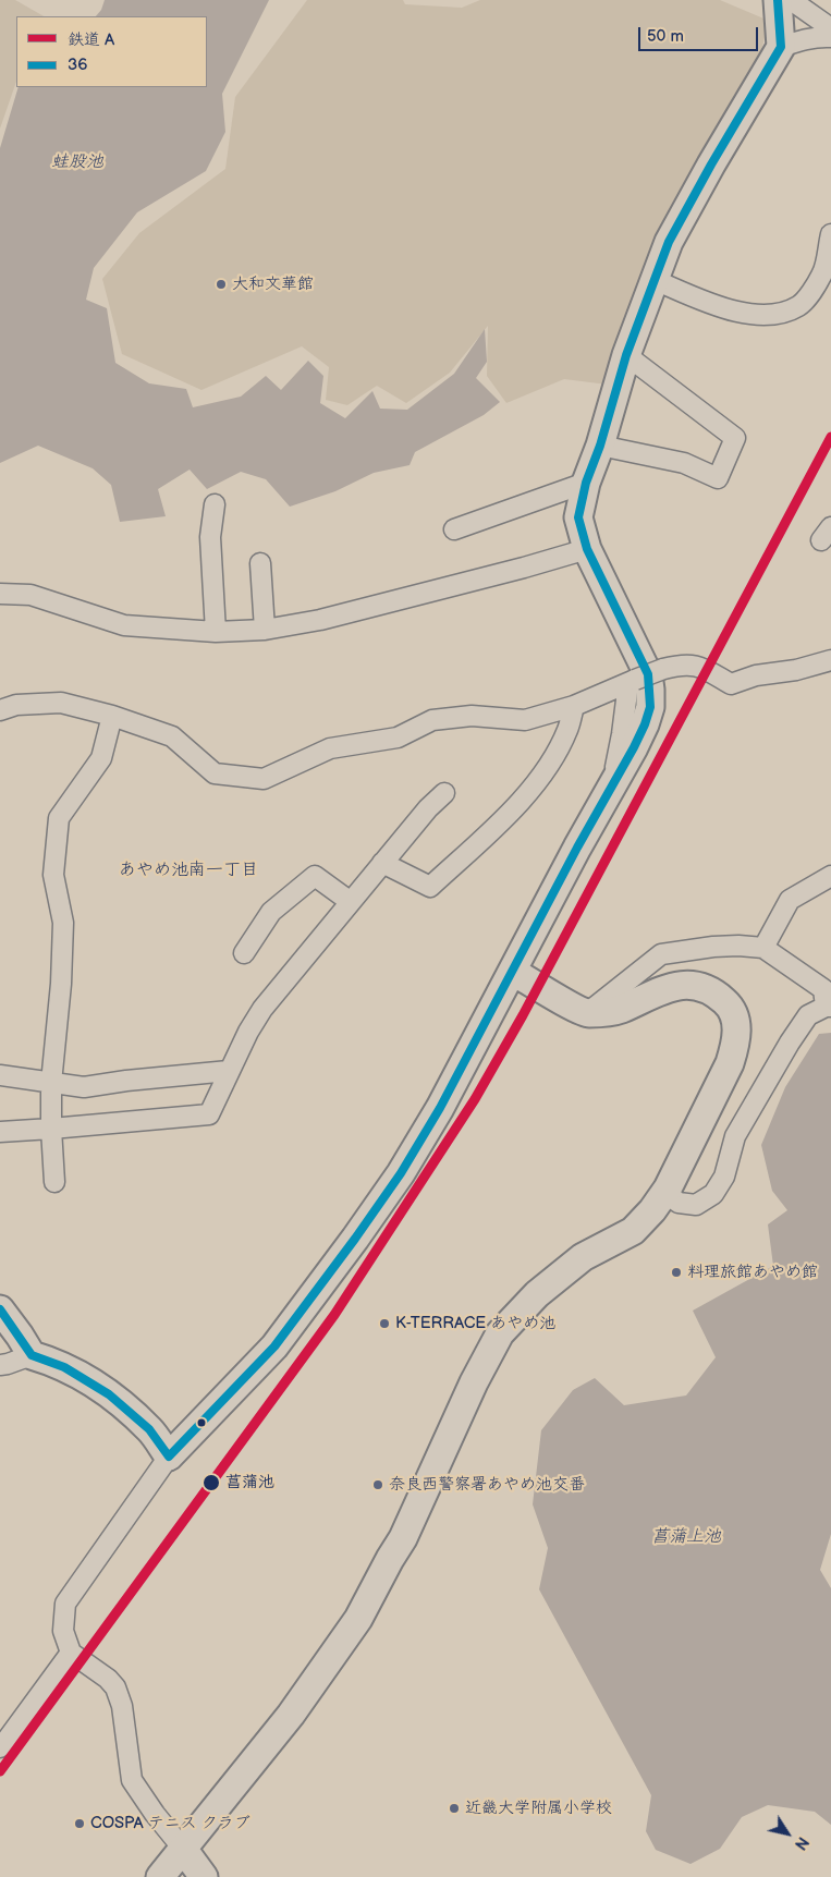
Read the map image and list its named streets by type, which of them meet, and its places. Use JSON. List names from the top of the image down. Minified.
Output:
{"districts":["あやめ池南一丁目"],"water":["蛙股池","菖蒲上池"],"places":["大和文華館","料理旅館あやめ館","K-TERRACE あやめ池","菖蒲池","奈良西警察署あやめ池交番","近畿大学附属小学校","COSPA テニス クラブ"],"lines":["transit line 36","rail line A"],"legend":["鉄道 A","36"],"scale_bar":"50 m","north":"bottom right"}
